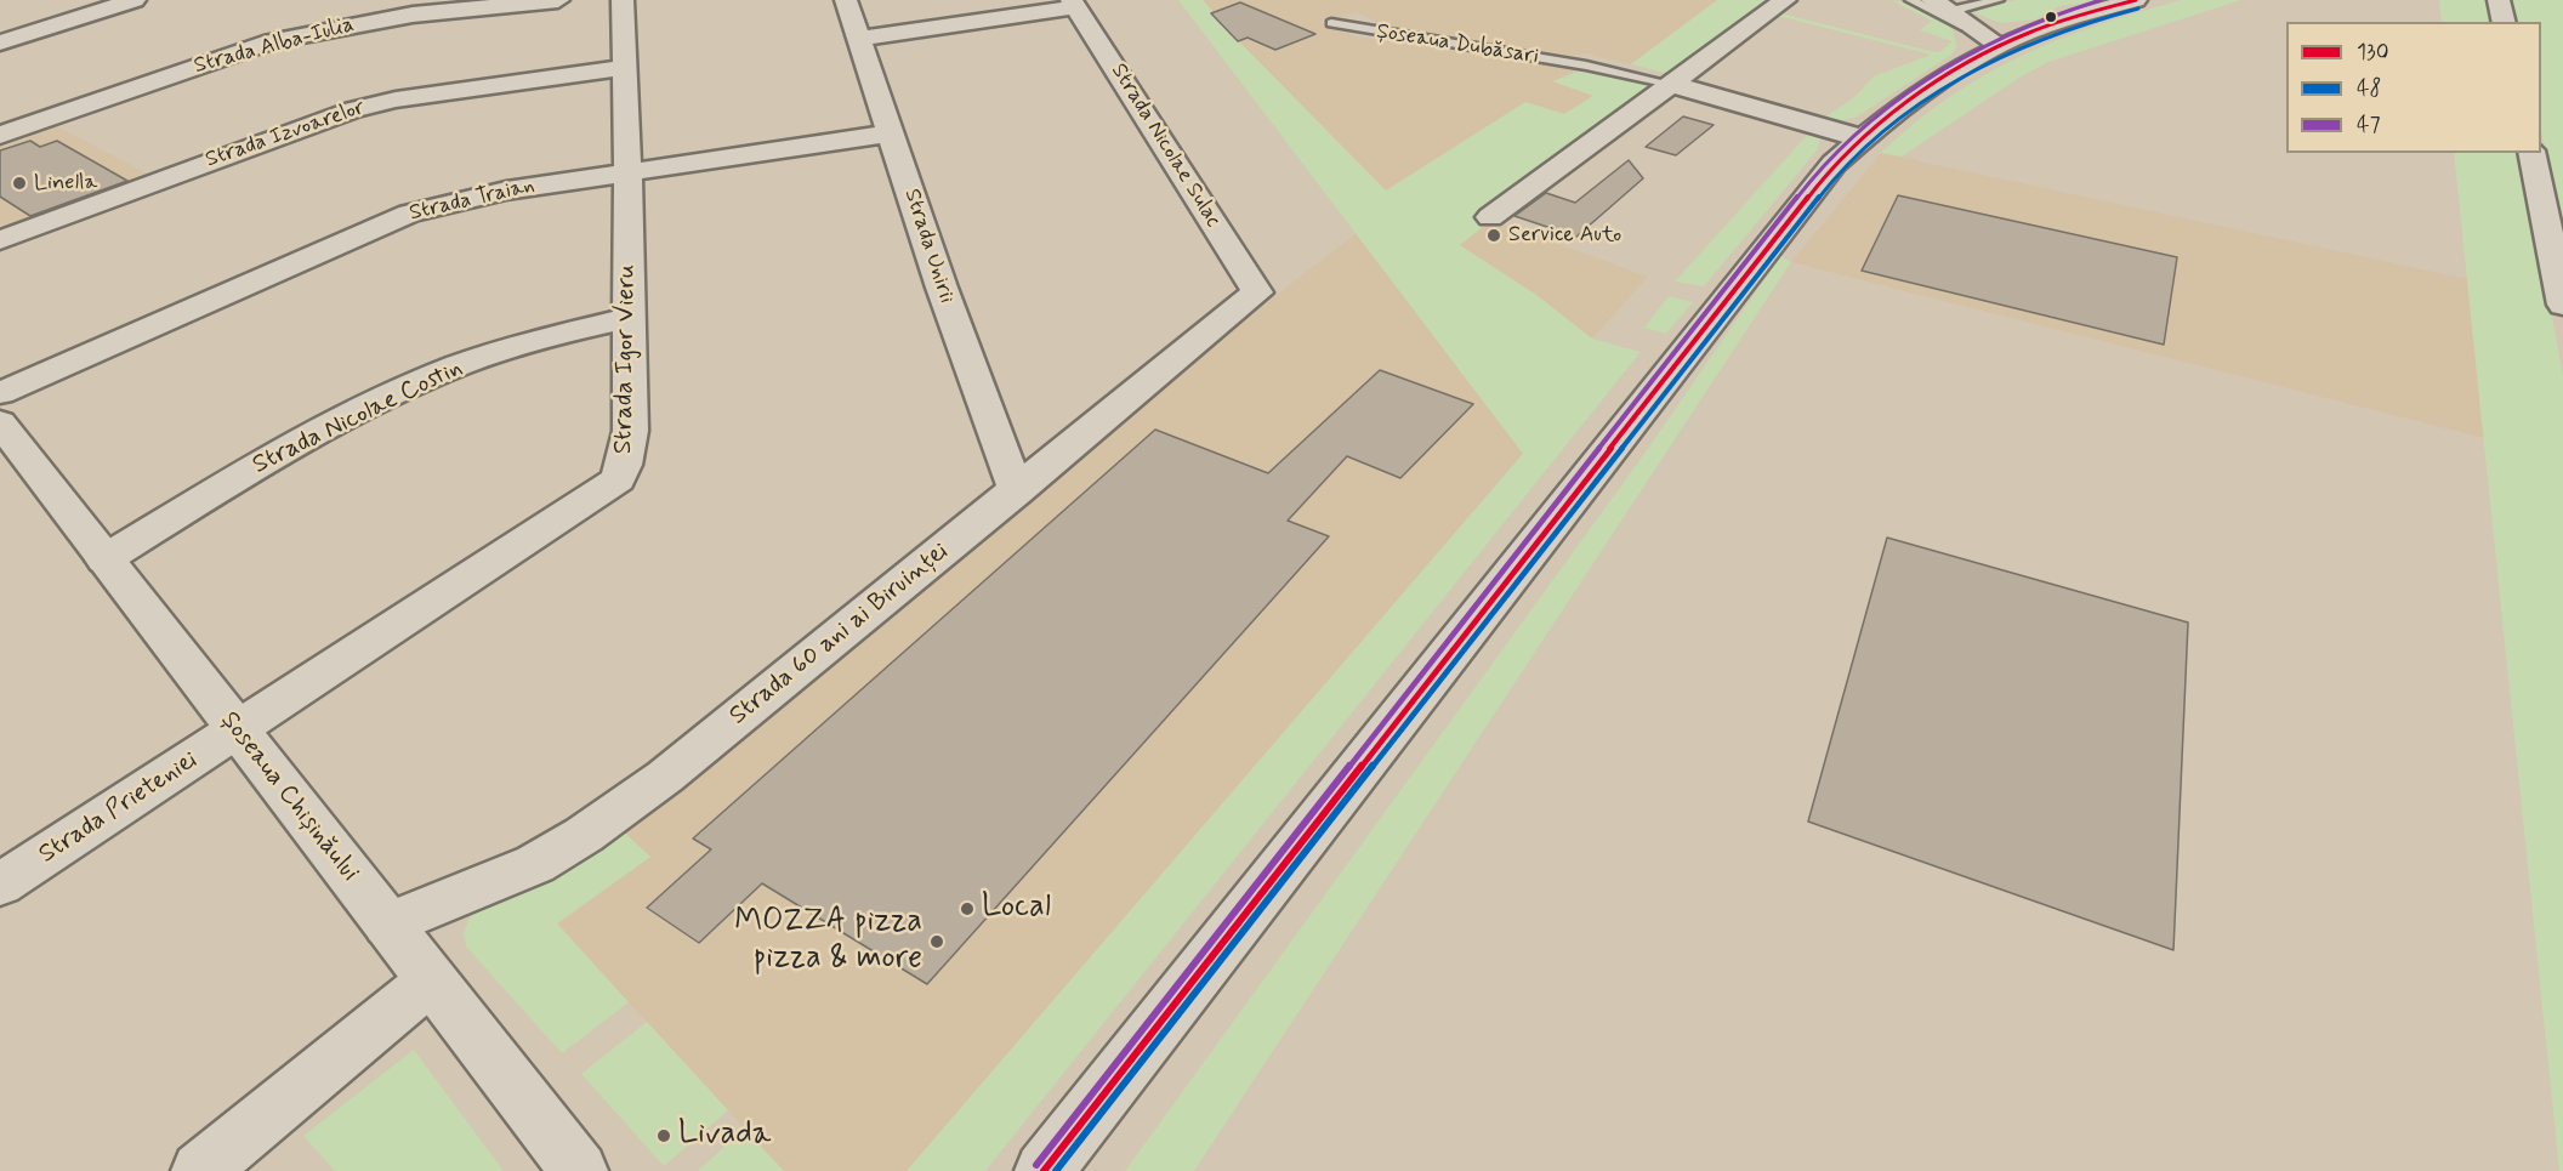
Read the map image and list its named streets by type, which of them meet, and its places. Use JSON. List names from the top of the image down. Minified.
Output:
{"streets":{"main road":["Șoseaua Dubăsari","Strada Alba-Iulia","Strada Izvoarelor","Strada Nicolae Sulac","Strada Traian","Strada Unirii","Strada Igor Vieru","Strada Nicolae Costin","Strada 60 ani ai Biruinței","Șoseaua Chișinăului","Strada Prieteniei"]},"crossings":[["Strada Izvoarelor","Strada Igor Vieru"],["Strada Nicolae Sulac","Strada 60 ani ai Biruinței"],["Strada Traian","Strada Unirii"],["Strada Traian","Strada Igor Vieru"],["Strada Unirii","Strada 60 ani ai Biruinței"],["Strada Igor Vieru","Strada Nicolae Costin"],["Strada Igor Vieru","Șoseaua Chișinăului"],["Strada Igor Vieru","Strada Prieteniei"],["Strada Nicolae Costin","Șoseaua Chișinăului"],["Strada 60 ani ai Biruinței","Șoseaua Chișinăului"],["Șoseaua Chișinăului","Strada Prieteniei"]],"places":["Linella","Service Auto","Local","MOZZA pizza pizza & more","Livada"],"lines":["transit line 130","transit line 47","transit line 48"],"legend":["130","48","47"]}
